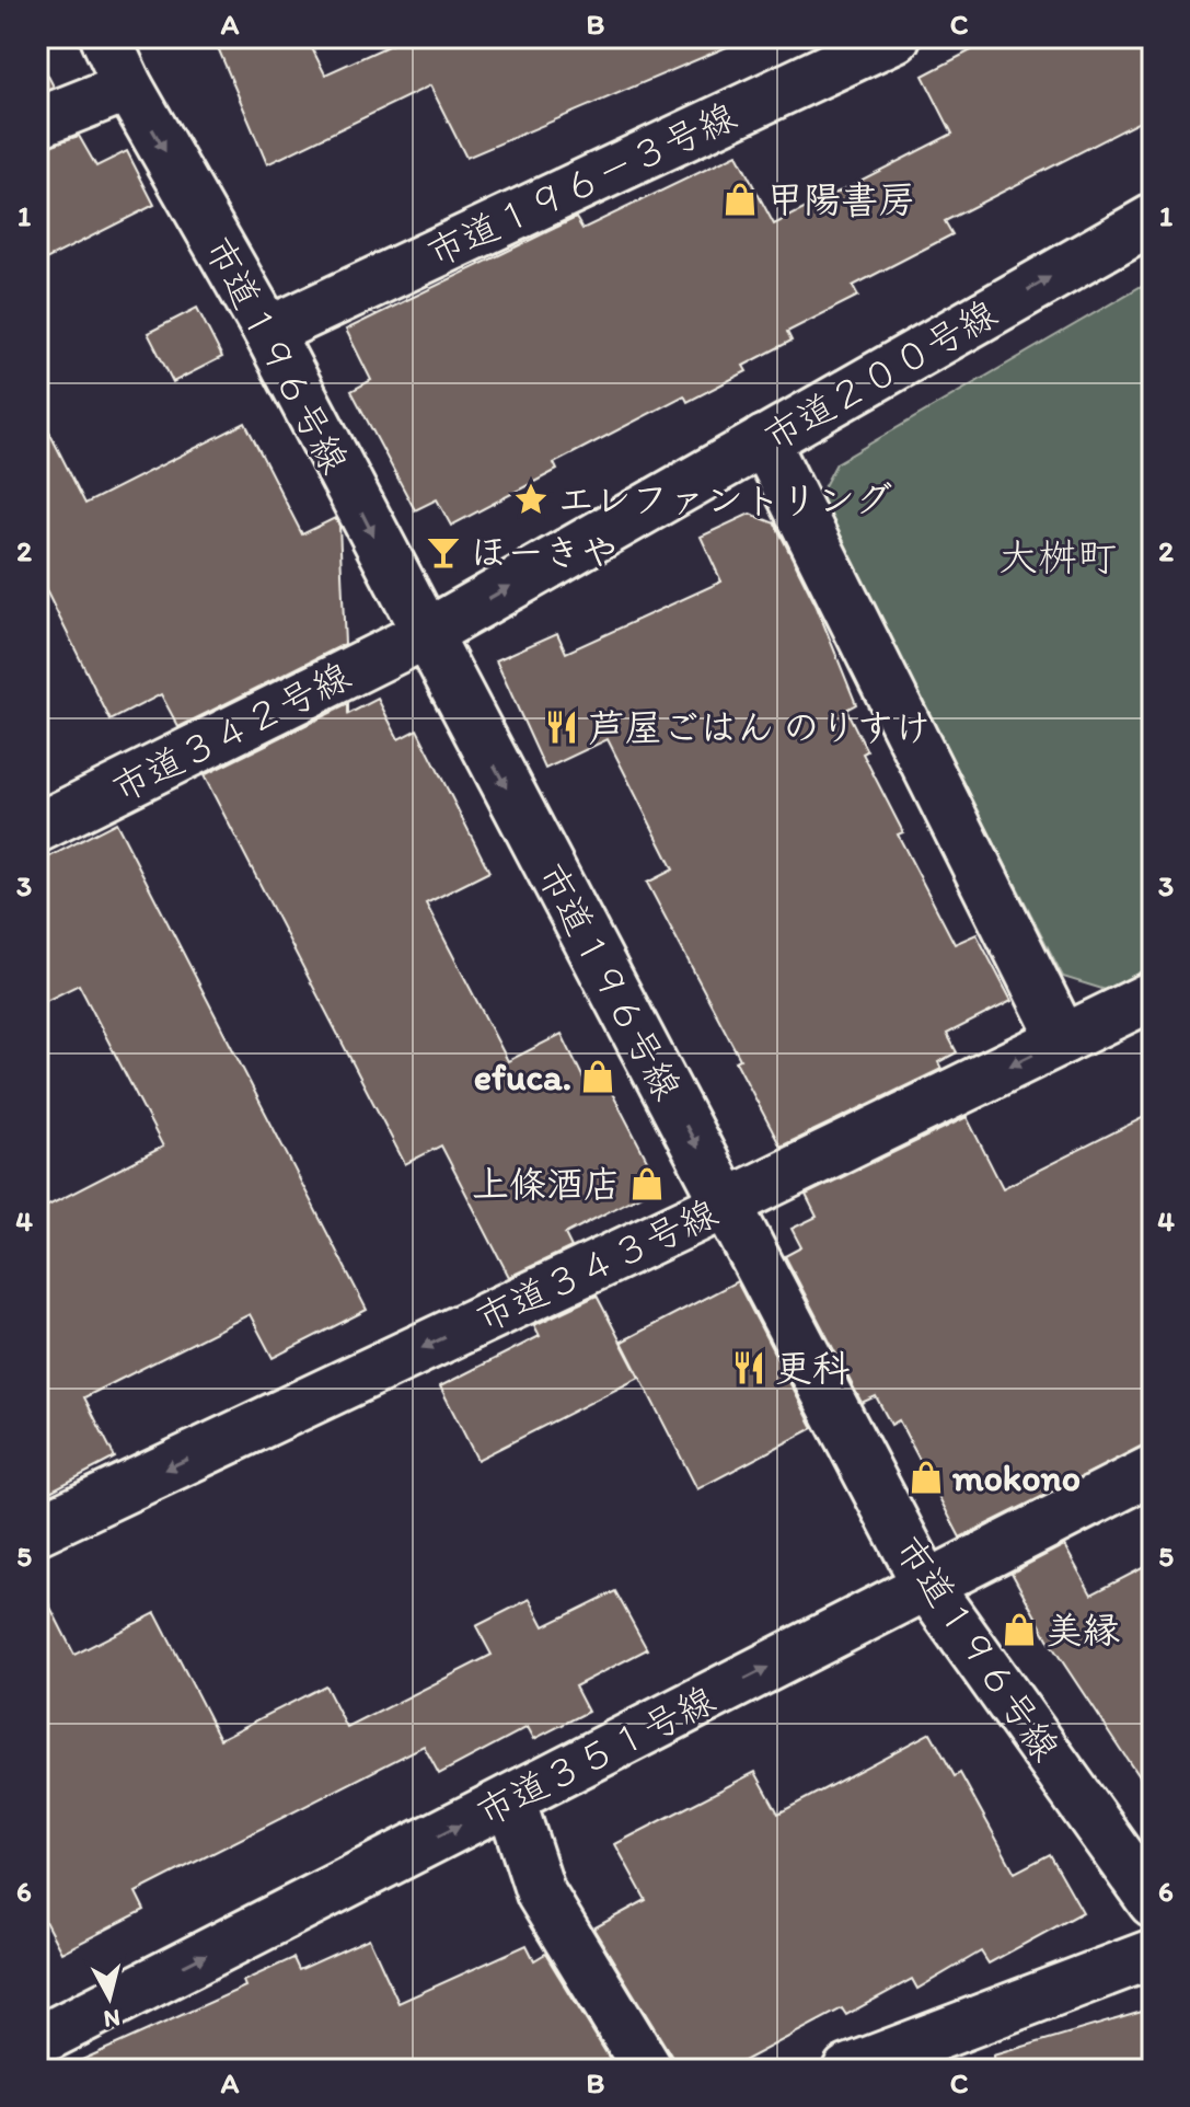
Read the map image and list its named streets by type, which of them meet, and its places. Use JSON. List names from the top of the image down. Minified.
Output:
{"streets":{"street":["市道１９６－３号線","市道１９６号線","市道２００号線","市道３４２号線","市道３４３号線","市道３５１号線"]},"crossings":[["市道１９６－３号線","市道１９６号線"],["市道１９６号線","市道２００号線"],["市道１９６号線","市道３４２号線"],["市道１９６号線","市道３４３号線"],["市道１９６号線","市道３５１号線"],["市道２００号線","市道３４２号線"]],"one_way":["市道２００号線","市道３４３号線","市道３５１号線"],"districts":["大桝町"],"places":{"shop":["甲陽書房","efuca.","上條酒店","mokono","美縁"],"place":["エレファントリング"],"bar":["ほーきや"],"restaurant":["芦屋ごはん のりすけ","更科"]},"north":"bottom","grid":{"columns":["A","B","C"],"rows":["1","2","3","4","5","6"]}}
